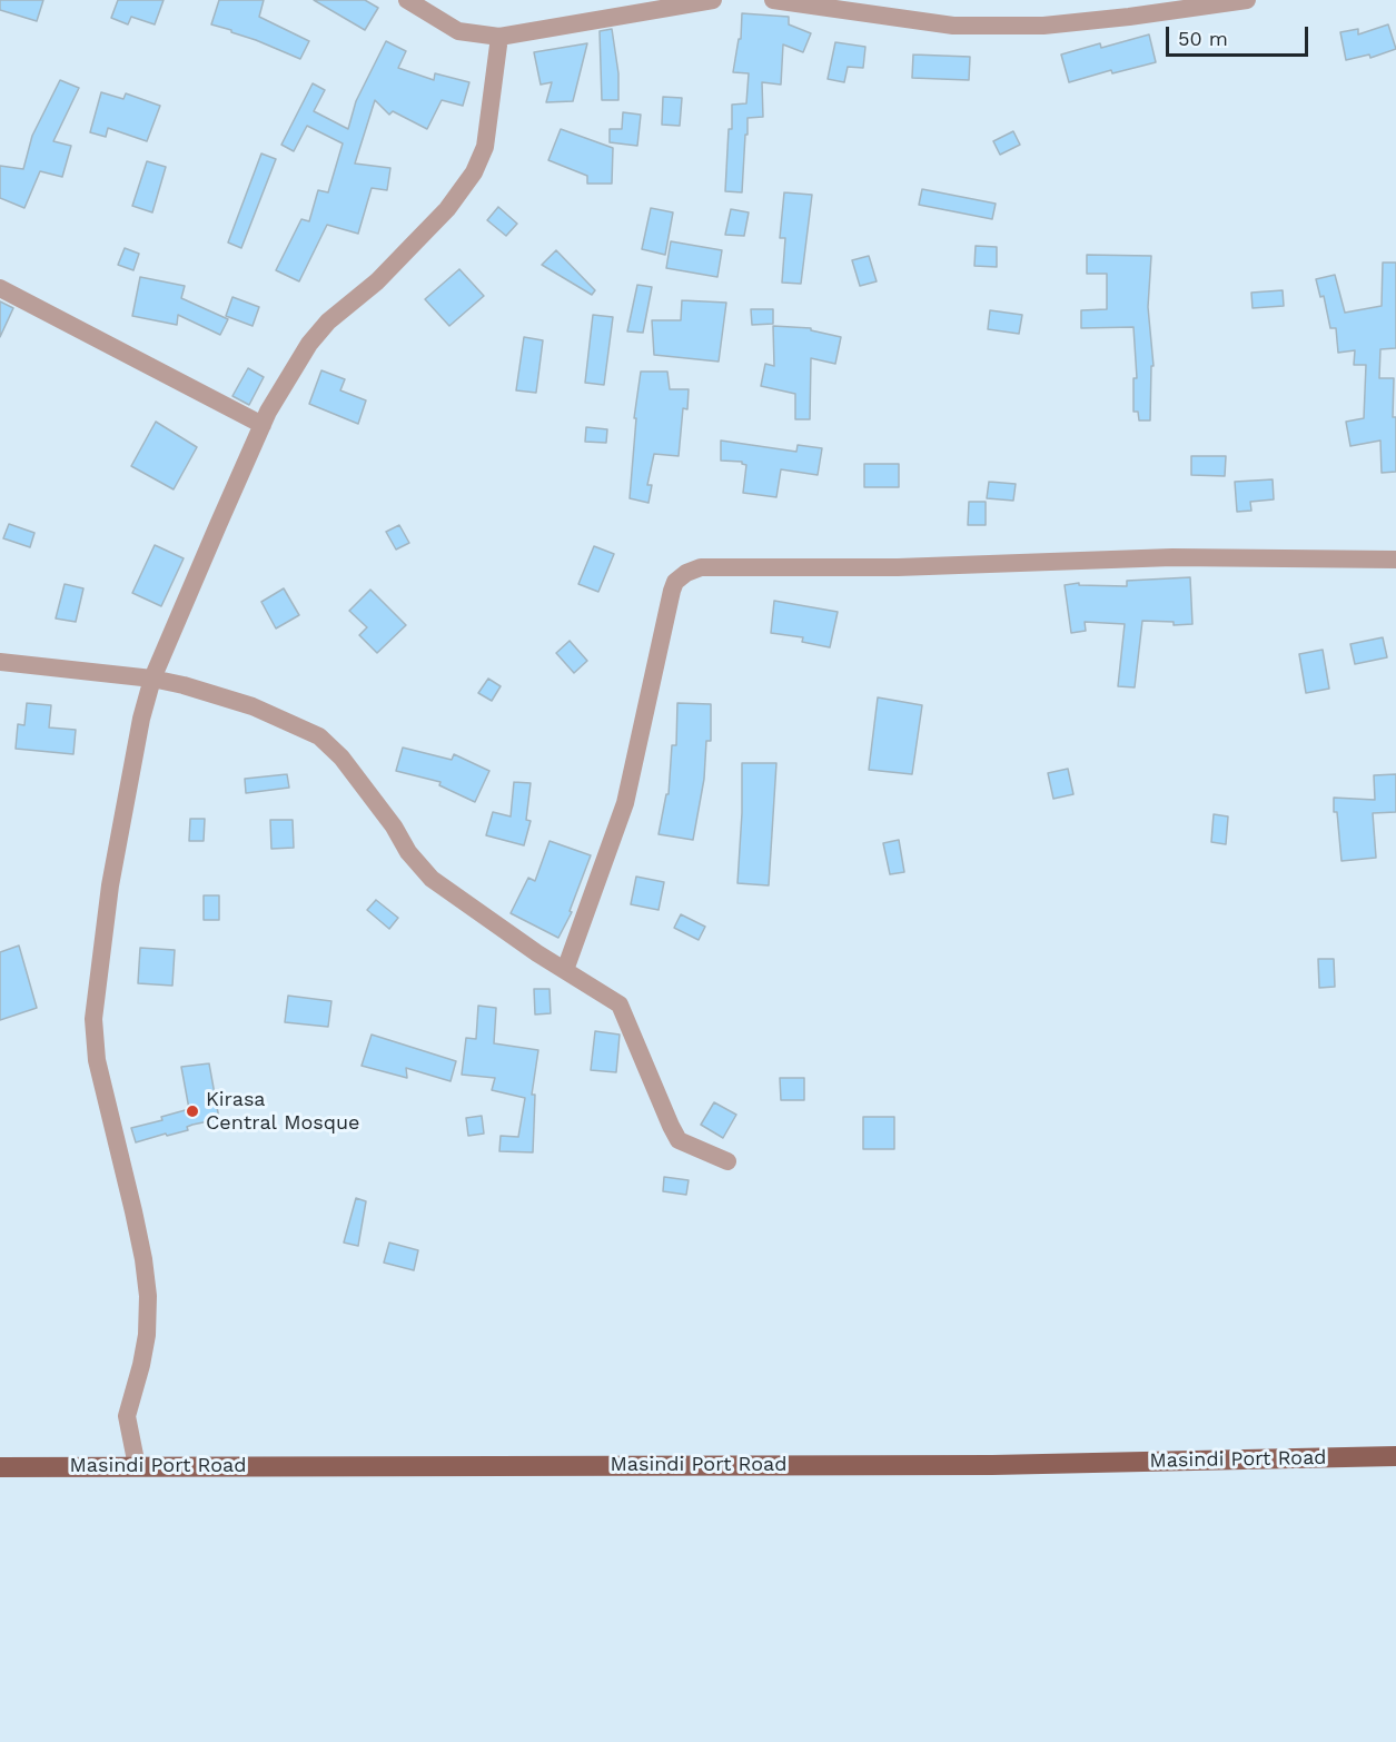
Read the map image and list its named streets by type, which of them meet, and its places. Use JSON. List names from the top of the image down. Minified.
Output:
{"streets":{"main road":["Masindi Port Road"]},"places":["Kirasa Central Mosque"],"scale_bar":"50 m"}
